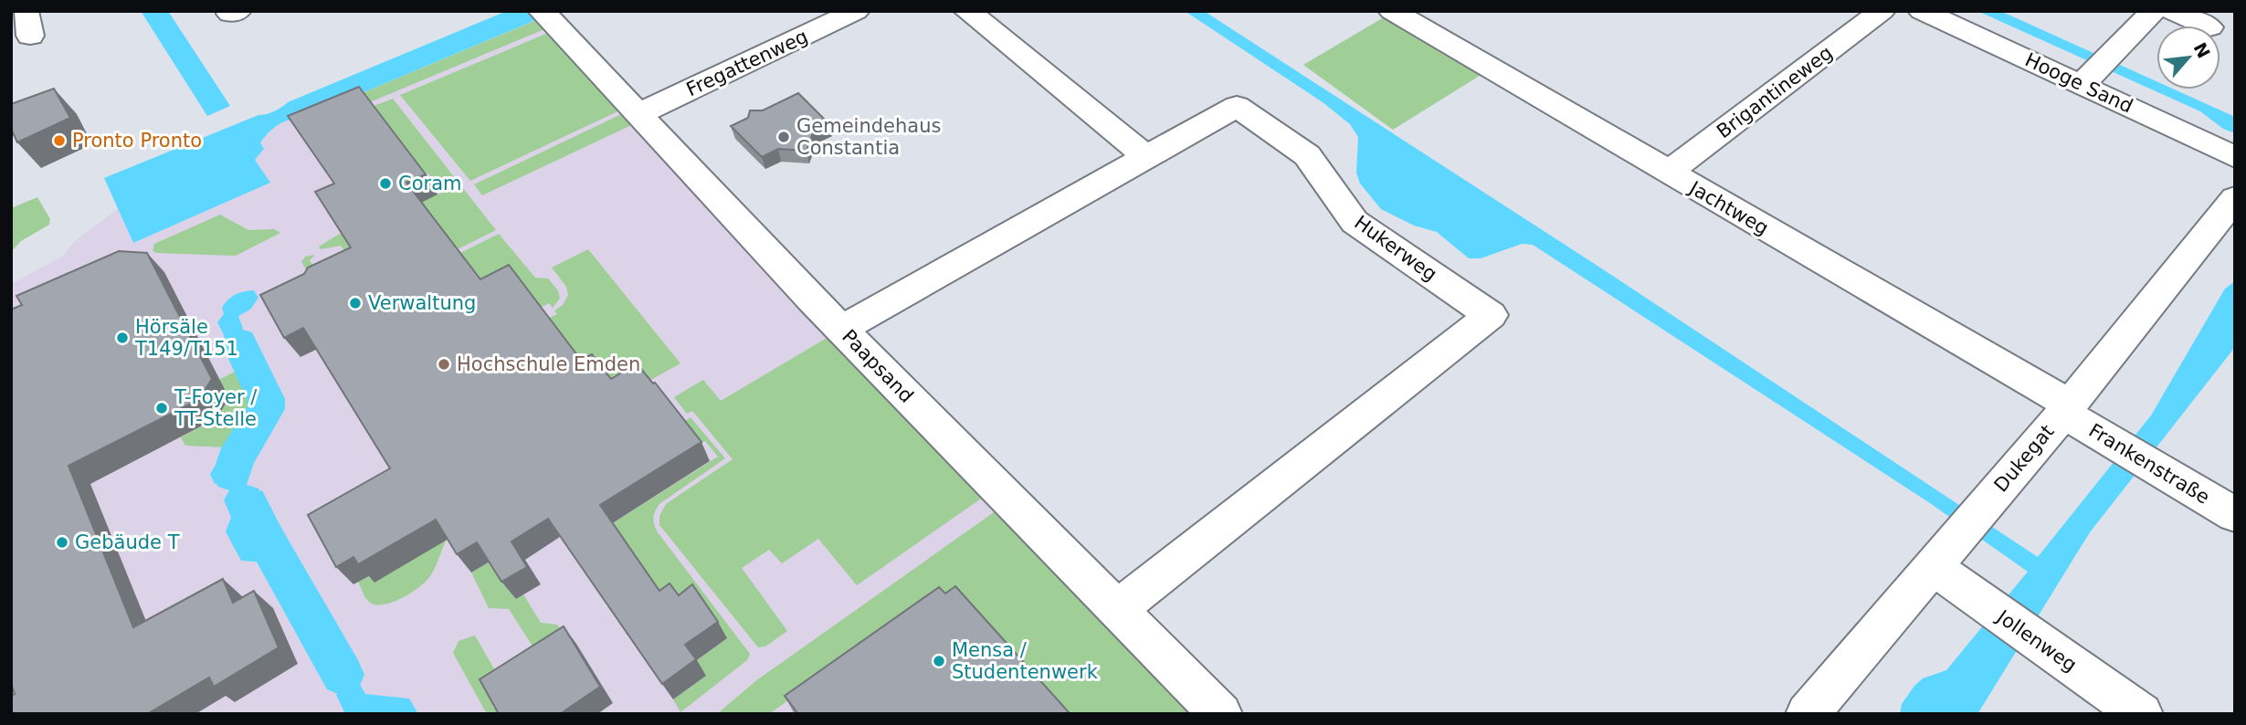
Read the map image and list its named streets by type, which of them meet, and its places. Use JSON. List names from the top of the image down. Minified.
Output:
{"streets":{"street":["Fregattenweg","Hooge Sand","Brigantineweg","Jachtweg","Hukerweg","Paapsand","Dukegat","Frankenstraße","Jollenweg"]},"crossings":[["Fregattenweg","Paapsand"],["Brigantineweg","Jachtweg"],["Jachtweg","Dukegat"],["Jachtweg","Frankenstraße"],["Hukerweg","Paapsand"],["Dukegat","Frankenstraße"],["Dukegat","Jollenweg"]],"places":["Gemeindehaus Constantia","Pronto Pronto","Coram","Verwaltung","Hörsäle T149/T151","Hochschule Emden","T-Foyer / TT-Stelle","Gebäude T","Mensa / Studentenwerk"],"north":"top right"}
